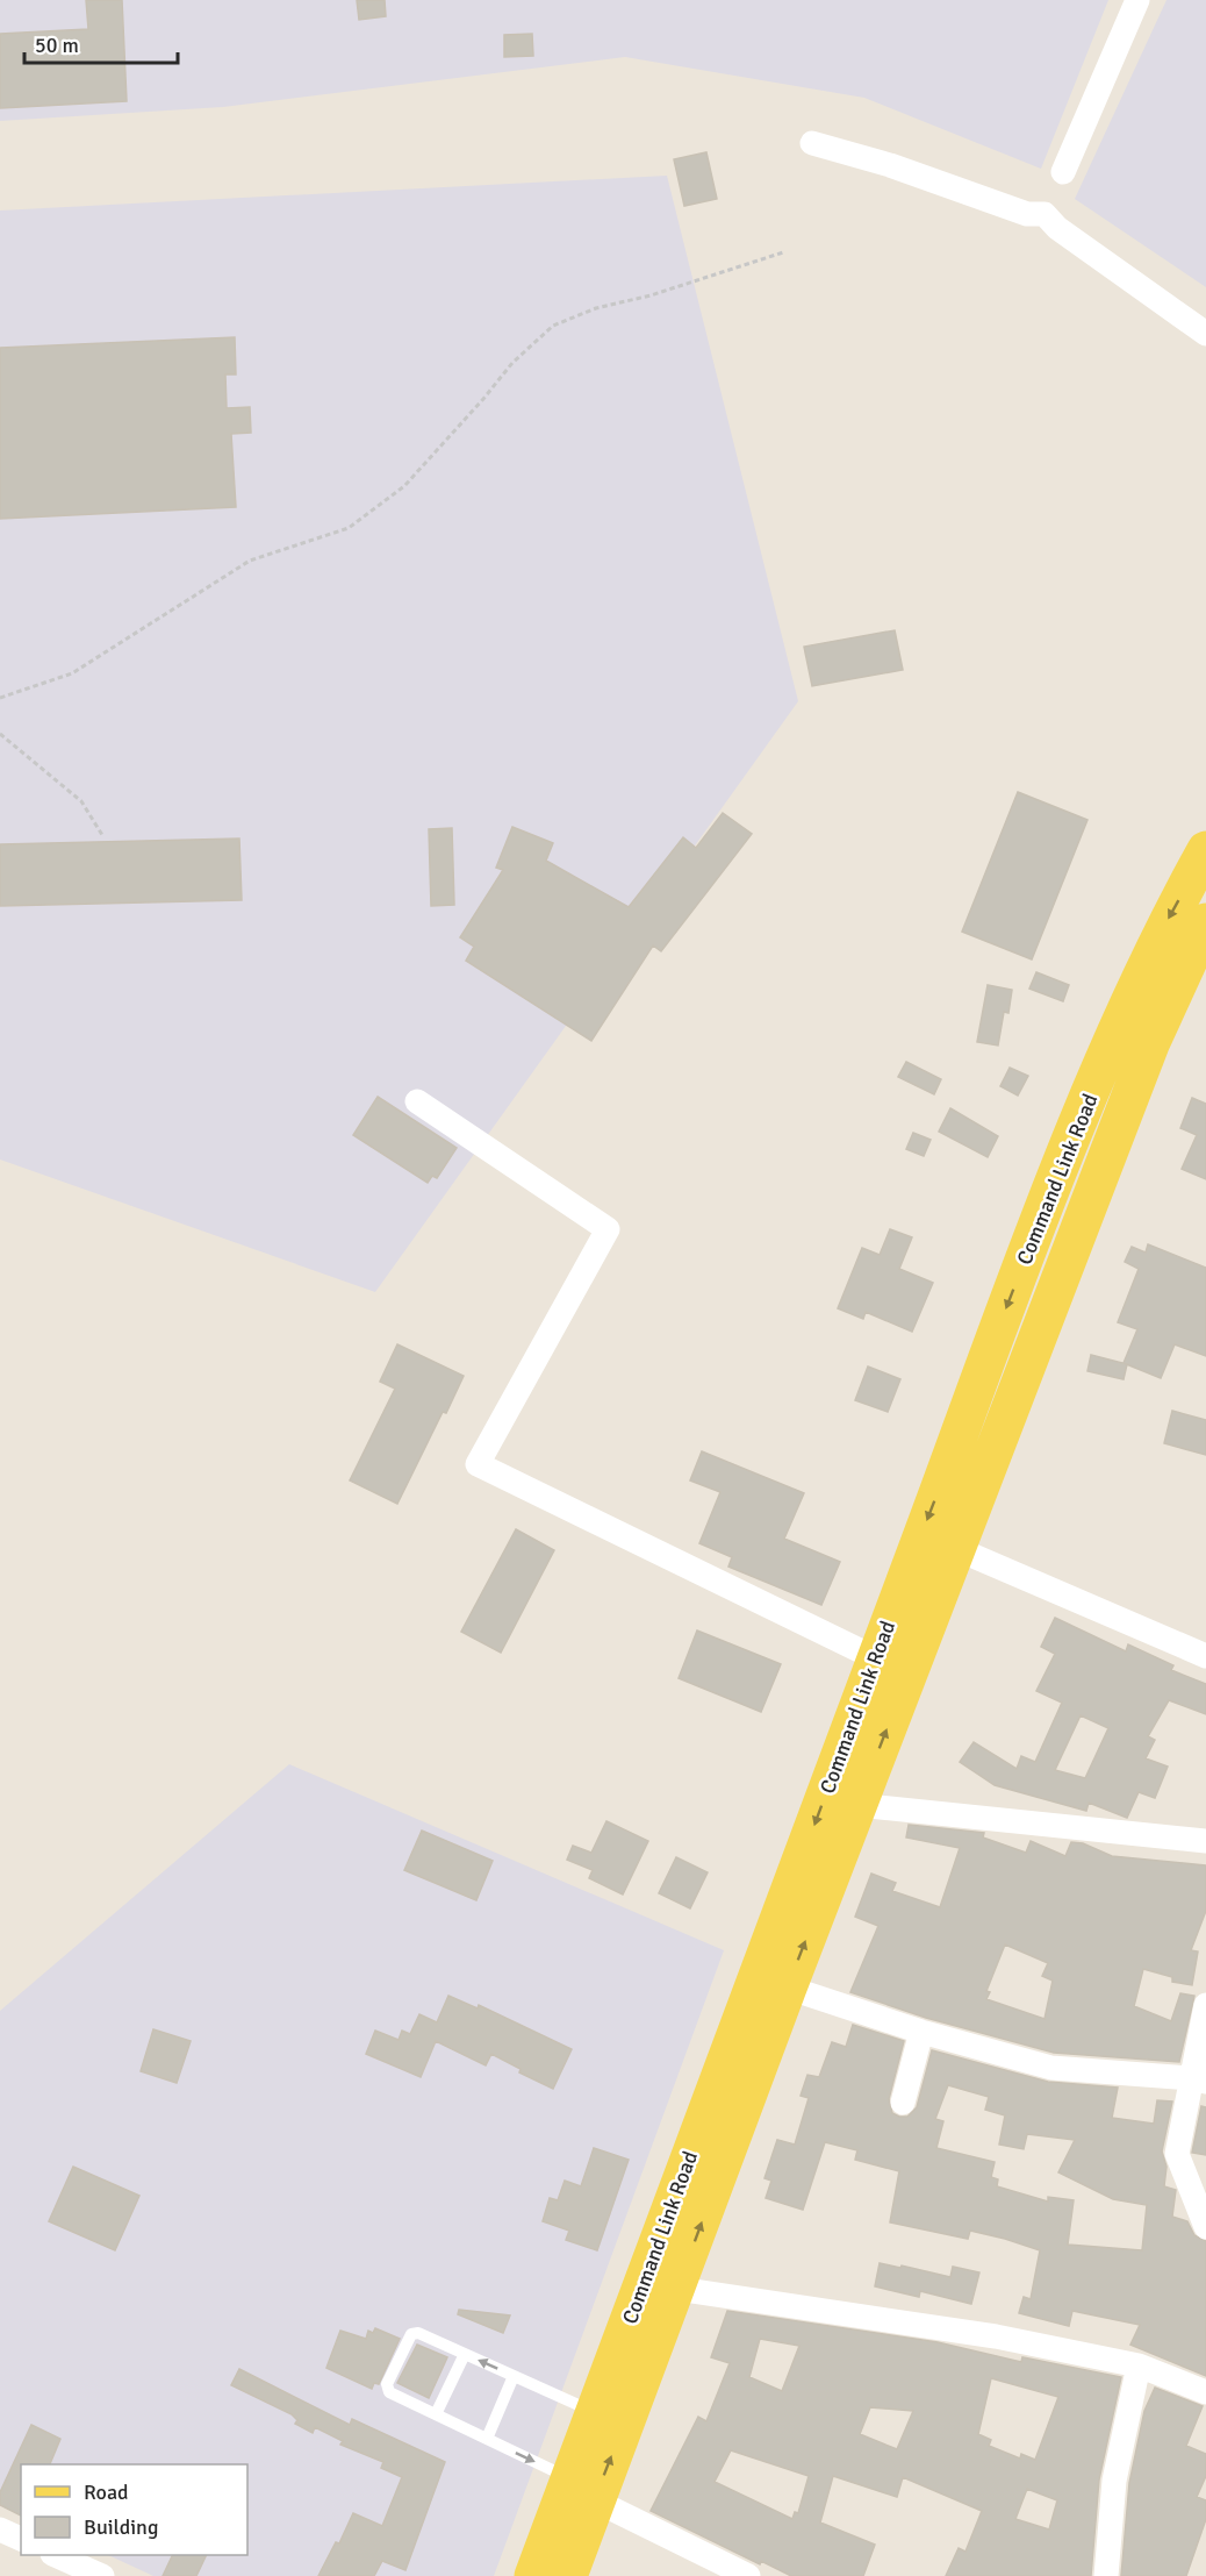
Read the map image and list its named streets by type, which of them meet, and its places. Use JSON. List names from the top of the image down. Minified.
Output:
{"streets":{"main road":["Command Link Road"]},"legend":["Road","Building"],"scale_bar":"50 m"}
